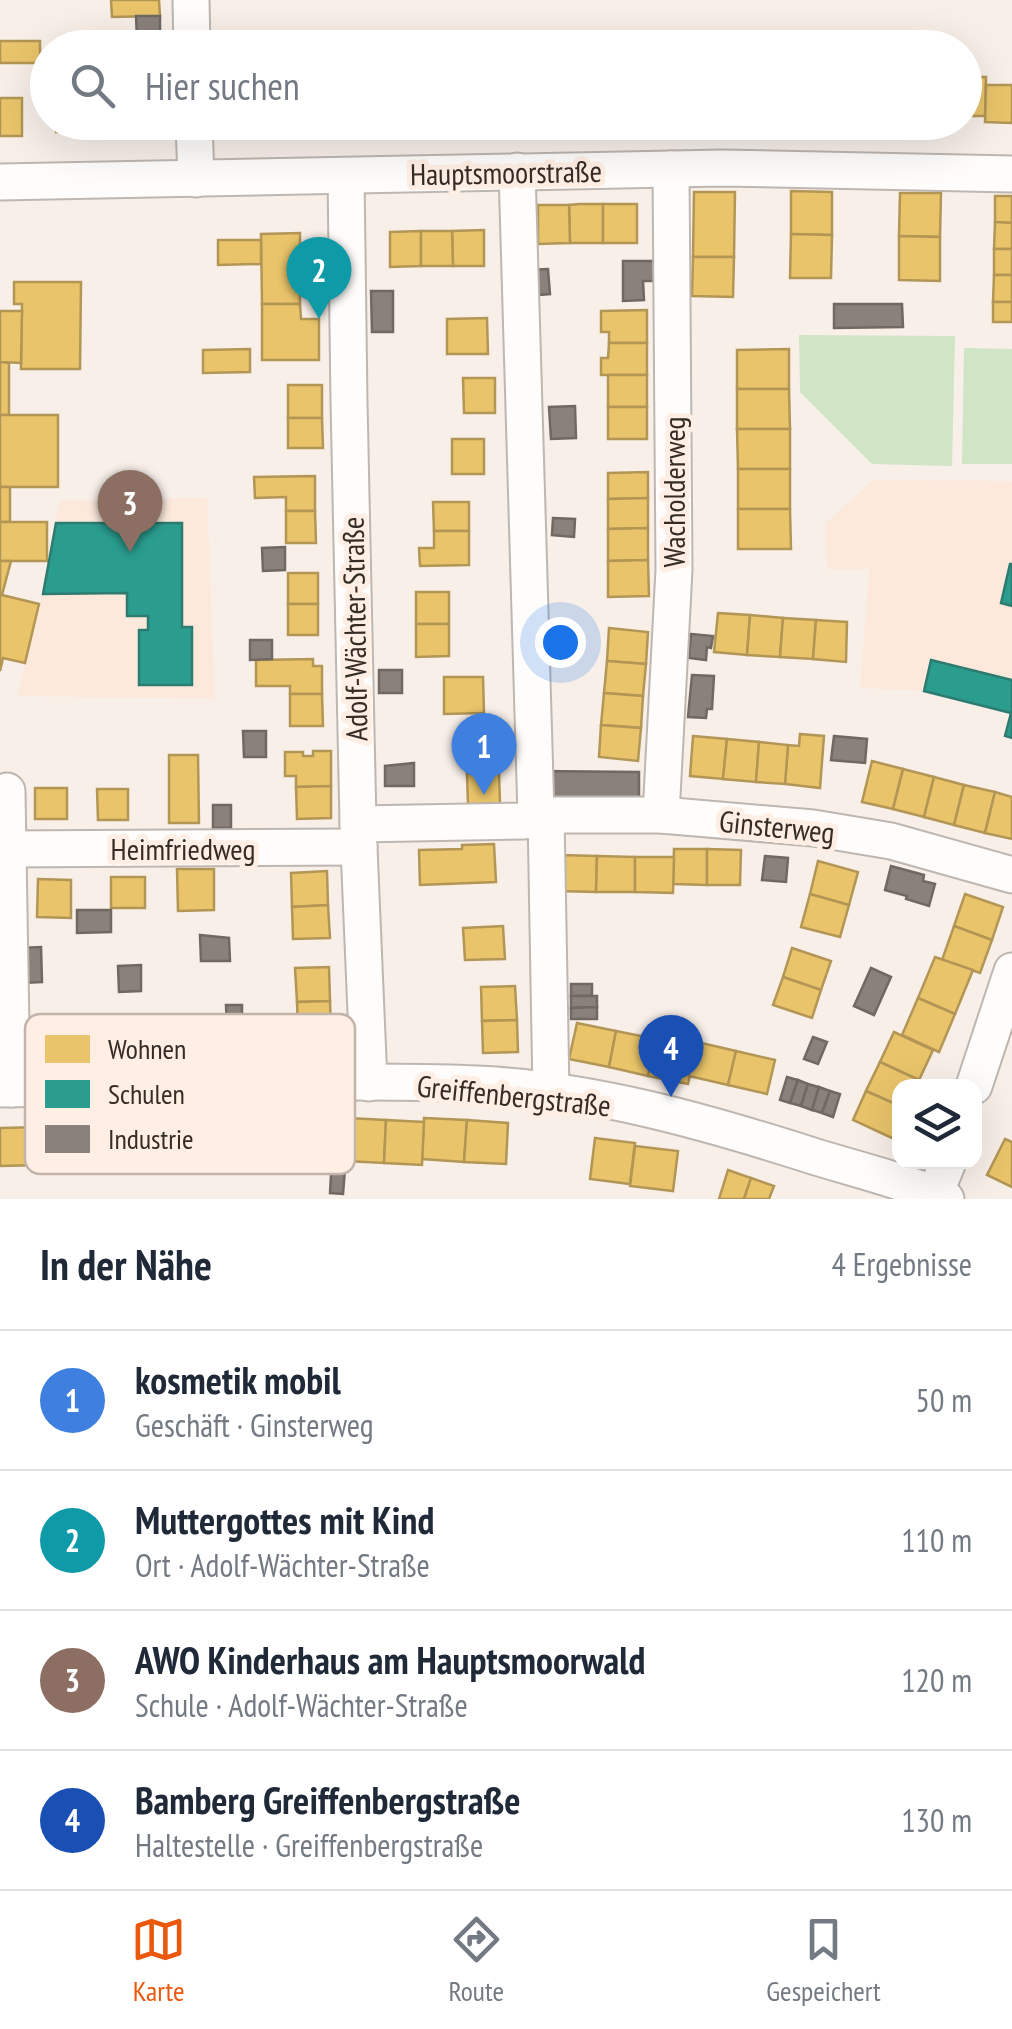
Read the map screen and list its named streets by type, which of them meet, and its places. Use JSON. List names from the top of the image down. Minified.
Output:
{"streets":{"street":["Hauptsmoorstraße","Wacholderweg","Adolf-Wächter-Straße","Ginsterweg","Heimfriedweg","Greiffenbergstraße"]},"crossings":[["Hauptsmoorstraße","Wacholderweg"],["Hauptsmoorstraße","Adolf-Wächter-Straße"],["Wacholderweg","Ginsterweg"],["Adolf-Wächter-Straße","Heimfriedweg"],["Adolf-Wächter-Straße","Greiffenbergstraße"],["Ginsterweg","Heimfriedweg"]],"legend":["Wohnen","Schulen","Industrie"],"page":{"search":"Hier suchen","pins":["2","3","1","4"],"heading":["In der Nähe","4 Ergebnisse"],"list":[{"mark":"1","name":"kosmetik mobil","note":"Geschäft · Ginsterweg","value":"50 m"},{"mark":"2","name":"Muttergottes mit Kind","note":"Ort · Adolf-Wächter-Straße","value":"110 m"},{"mark":"3","name":"AWO Kinderhaus am Hauptsmoorwald","note":"Schule · Adolf-Wächter-Straße","value":"120 m"},{"mark":"4","name":"Bamberg Greiffenbergstraße","note":"Haltestelle · Greiffenbergstraße","value":"130 m"}],"nav":["Karte","Route","Gespeichert"]}}
